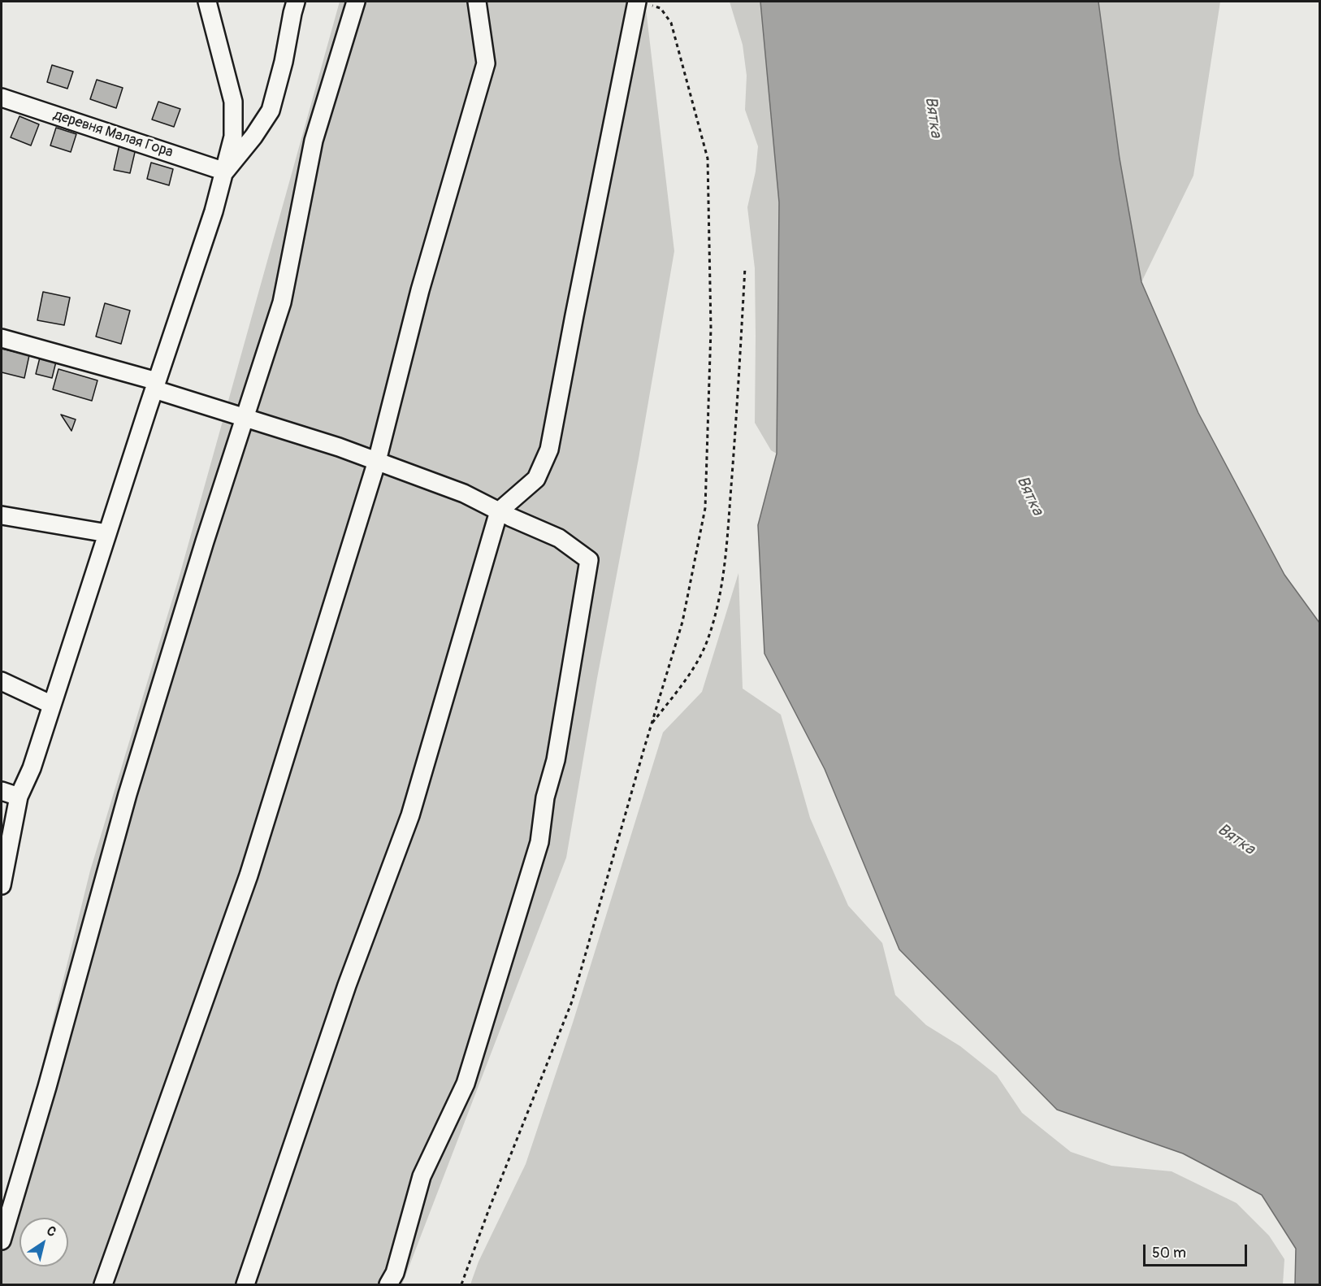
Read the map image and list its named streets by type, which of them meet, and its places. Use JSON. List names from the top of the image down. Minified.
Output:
{"streets":{"street":["деревня Малая Гора"]},"water":["Вятка"],"scale_bar":"50 m","north":"top right"}
